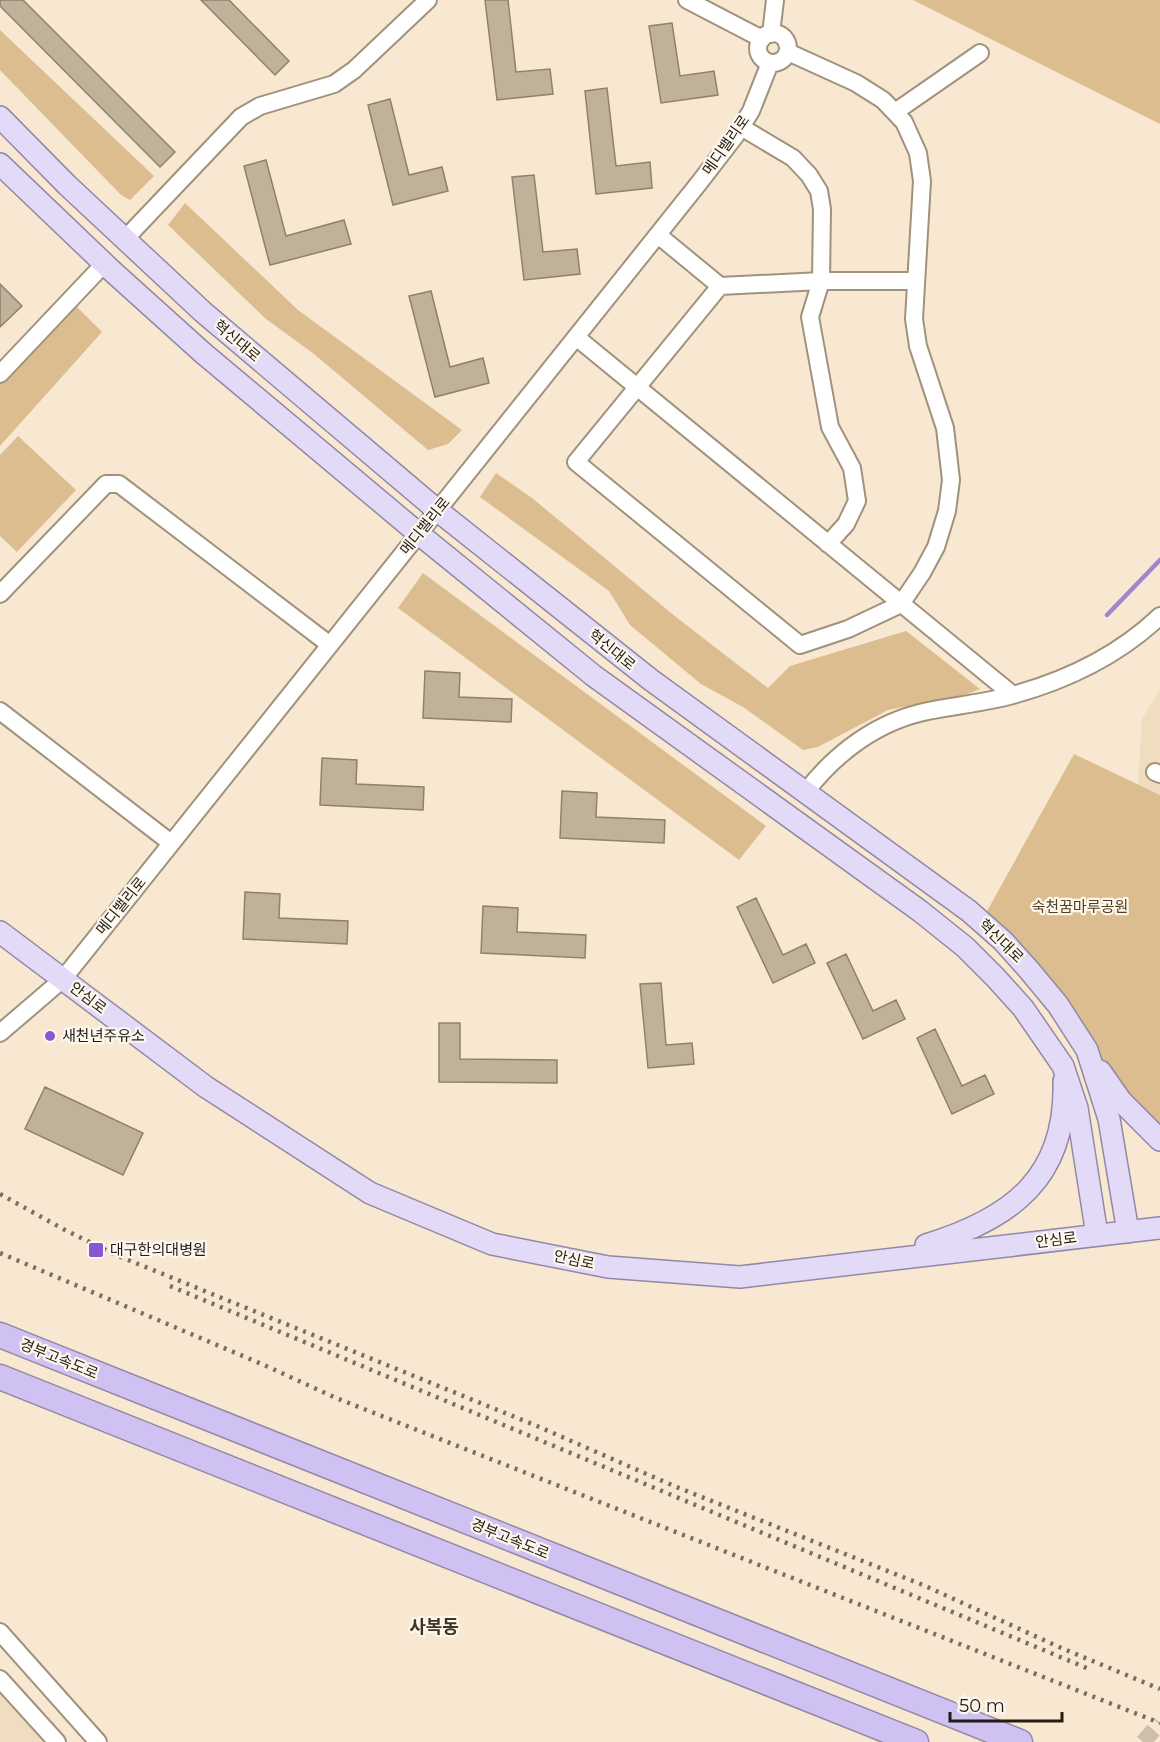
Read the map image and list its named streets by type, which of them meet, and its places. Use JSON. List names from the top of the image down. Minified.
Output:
{"streets":{"highway":["경부고속도로"],"main road":["혁신대로","안심로"],"street":["메디밸리로"]},"crossings":[["메디밸리로","혁신대로"],["메디밸리로","안심로"],["혁신대로","안심로"]],"districts":["사복동"],"parks":["숙천꿈마루공원"],"places":{"other":["새천년주유소"],"transit":["대구한의대병원"]},"scale_bar":"50 m"}
